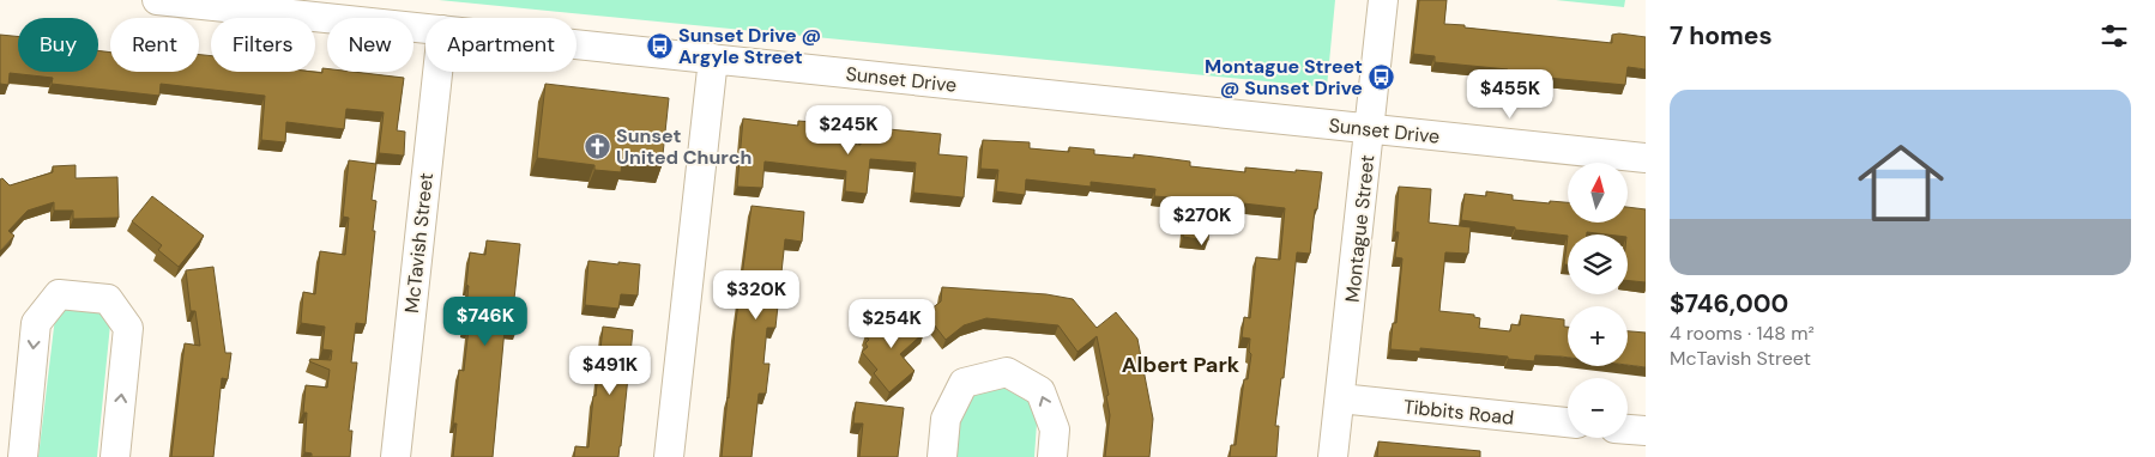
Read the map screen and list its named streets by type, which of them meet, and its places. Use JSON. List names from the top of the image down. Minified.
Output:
{"streets":{"street":["Sunset Drive","Montague Street","McTavish Street","Tibbits Road"]},"crossings":[["Sunset Drive","Montague Street"],["Montague Street","Tibbits Road"]],"districts":["Albert Park"],"places":{"bus stop":["Sunset Drive @ Argyle Street","Montague Street @ Sunset Drive"],"church":["Sunset United Church"]},"north":"top","page":{"heading":"7 homes","chip":["Buy","Rent","Filters","New","Apartment"],"price":["$455K","$245K","$270K","$320K","$746K","$254K","$491K"],"list":[{"name":"$746,000","note":"4 rooms · 148 m² · McTavish Street"}],"map_buttons":["+","−"]}}
